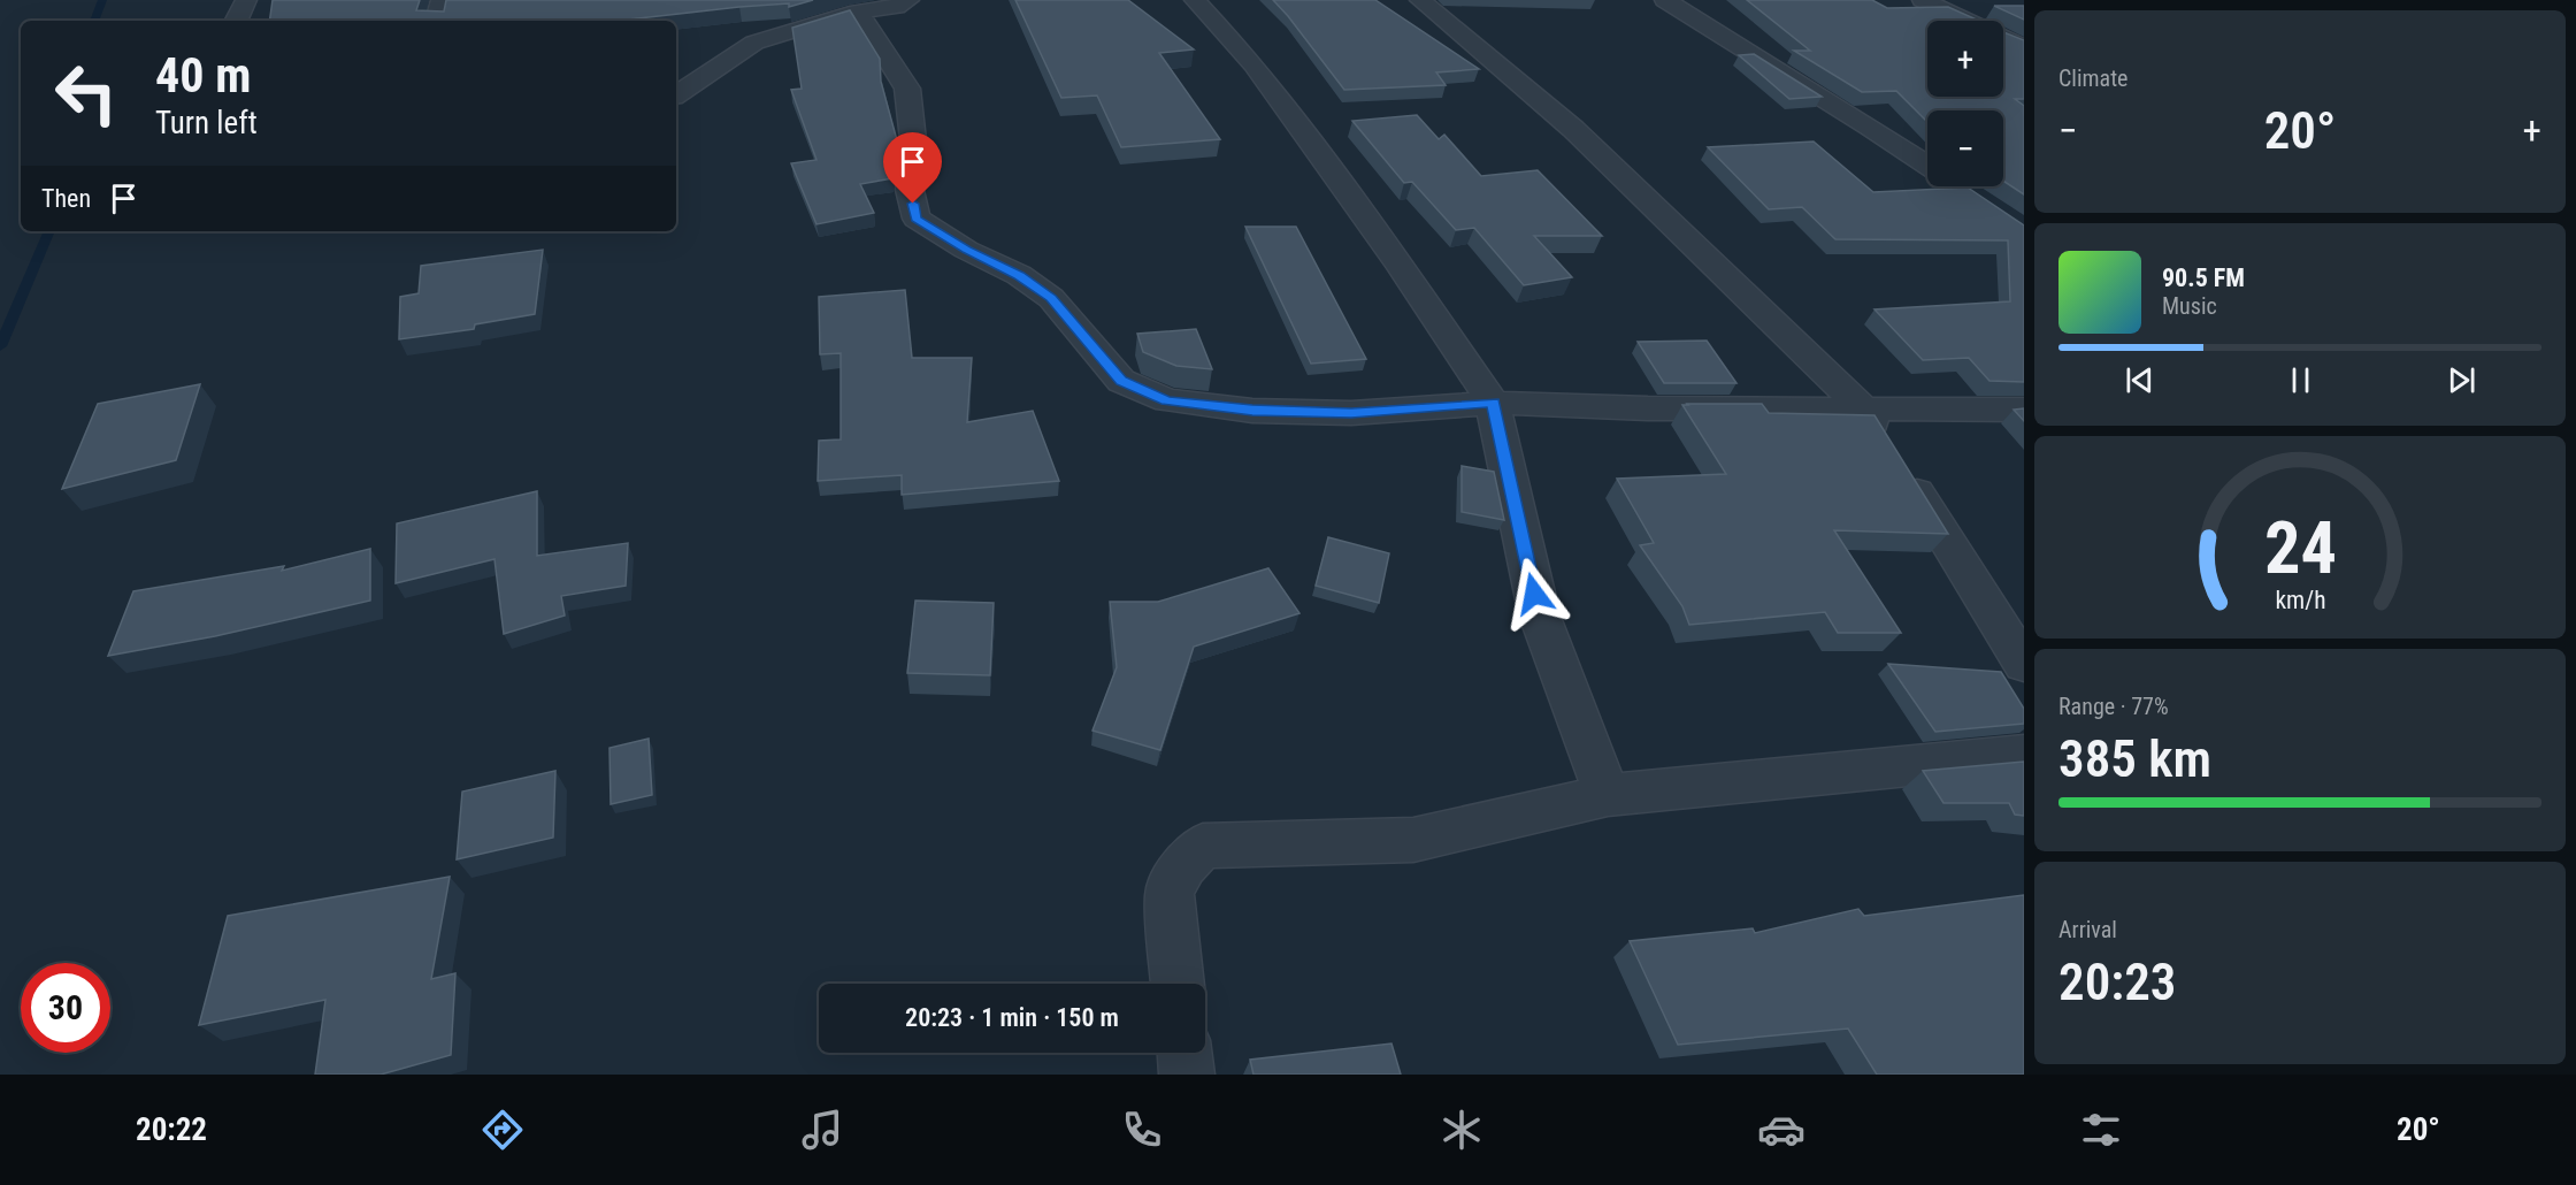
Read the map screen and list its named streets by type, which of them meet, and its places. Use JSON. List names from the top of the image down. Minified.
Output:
{"page":{"tile":["Climate",["Range · 77%","385 km"],["Arrival","20:23"]],"map_buttons":["+","−"],"turn":["40 m","Turn left"],"heat":["−","20°","+"],"then":"Then","song":["90.5 FM","Music"],"limit":"30","trip":"20:23 · 1 min · 150 m","tabs":["20:22","20°"],"gauge":["24","km/h"]}}
